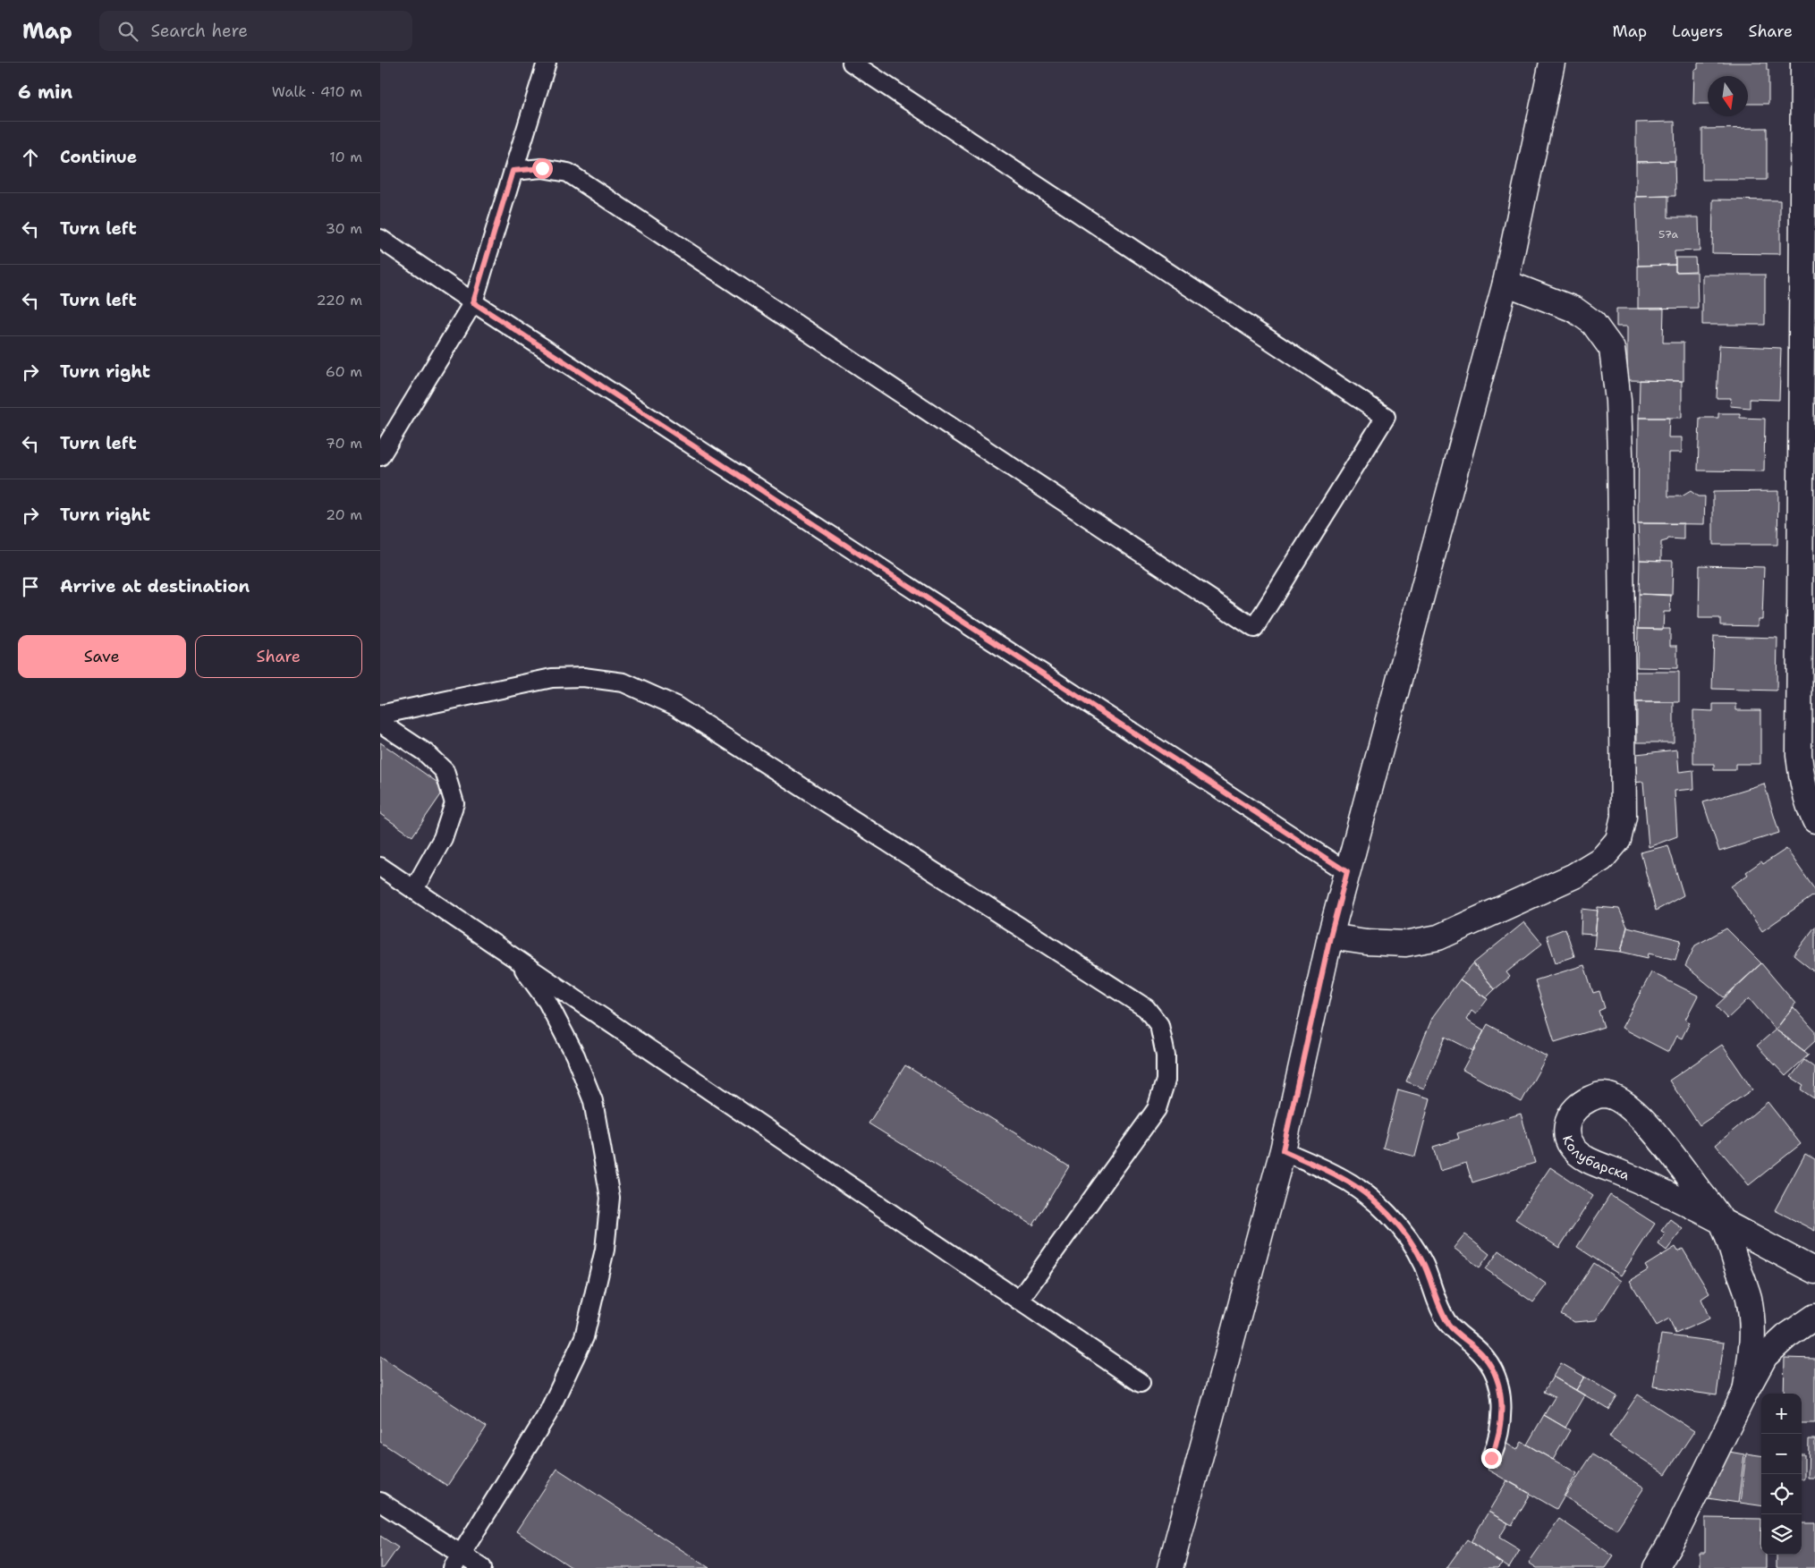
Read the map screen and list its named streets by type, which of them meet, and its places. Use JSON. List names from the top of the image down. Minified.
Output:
{"streets":{"street":["Колубарска"]},"house_numbers":["57a"],"north":"bottom","page":{"header":"Map","search":"Search here","nav":["Map","Layers","Share"],"heading":["6 min","Walk · 410 m"],"list":[["Continue","10 m"],["Turn left","30 m"],["Turn left","220 m"],["Turn right","60 m"],["Turn left","70 m"],["Turn right","20 m"],"Arrive at destination"],"buttons":["Save","Share"],"map_buttons":["+","−"]}}
